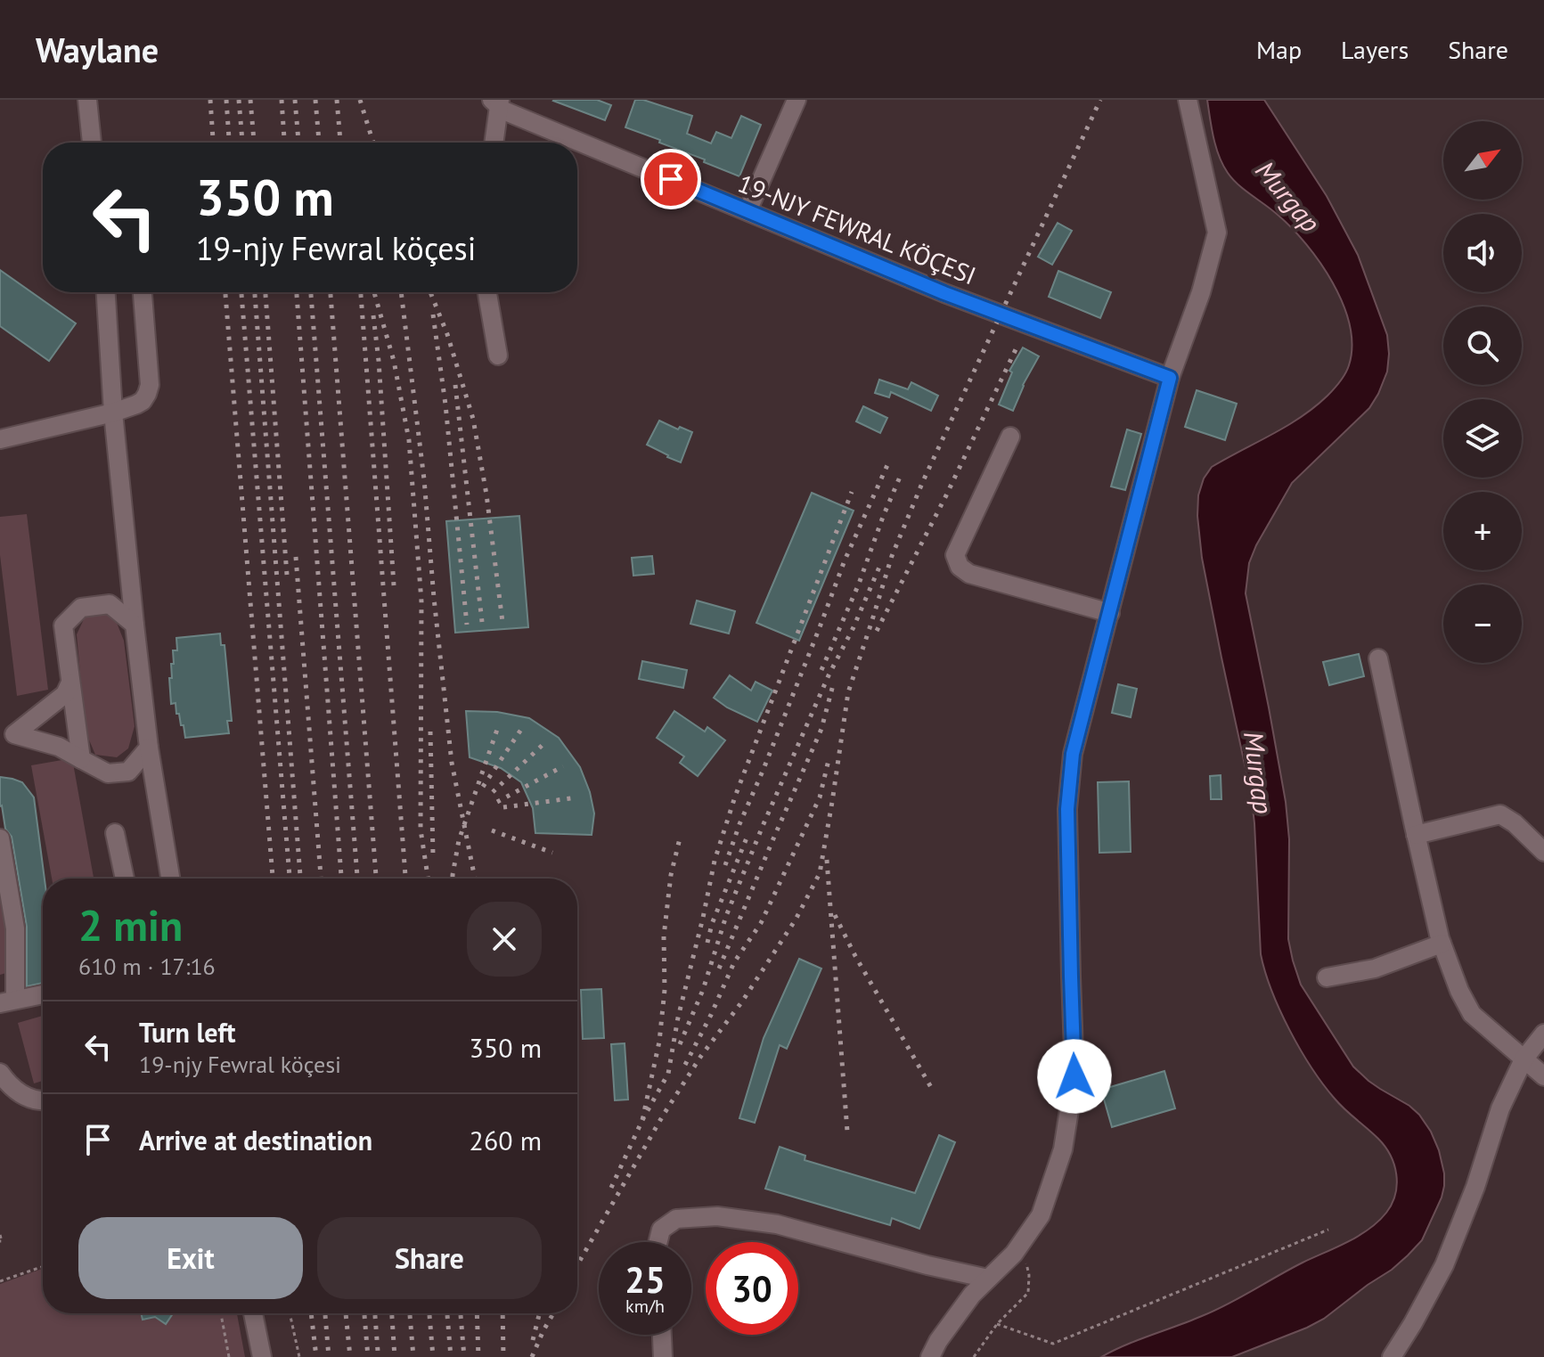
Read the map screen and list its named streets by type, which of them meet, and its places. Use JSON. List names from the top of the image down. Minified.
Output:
{"streets":{"street":["19-NJY FEWRAL KÖÇESI"]},"water":["Murgap"],"north":"top right","page":{"header":"Waylane","nav":["Map","Layers","Share"],"map_buttons":["+","−"],"turn":["350 m","19-njy Fewral köçesi"],"heading":["2 min","610 m · 17:16"],"list":[{"name":"Turn left","note":"19-njy Fewral köçesi","value":"350 m"},{"name":"Arrive at destination","value":"260 m"}],"buttons":["Exit","Share"],"speed":"25 km/h","limit":"30"}}
